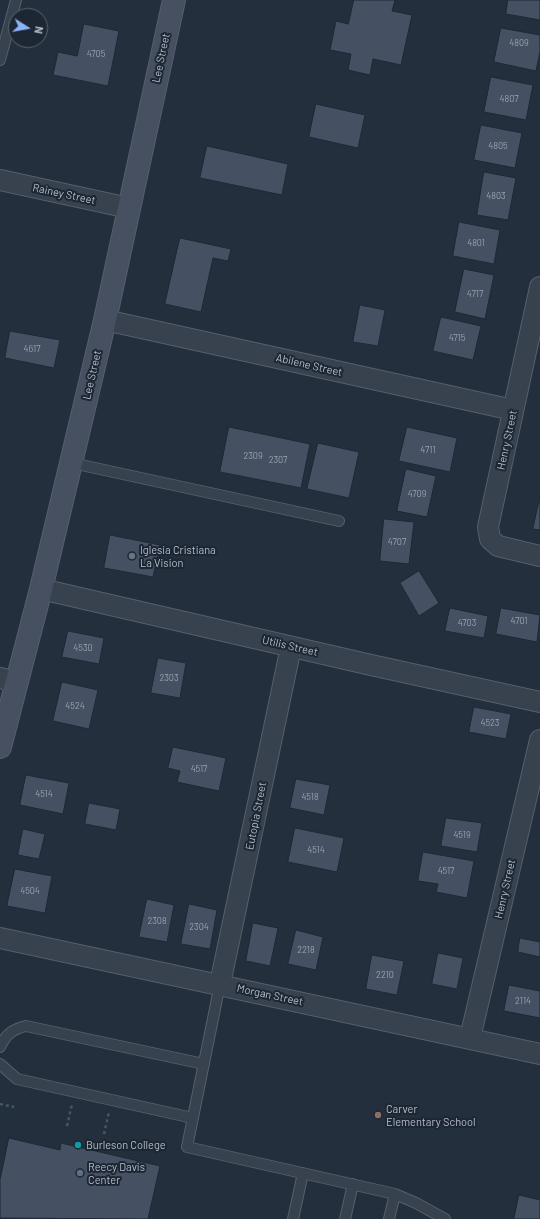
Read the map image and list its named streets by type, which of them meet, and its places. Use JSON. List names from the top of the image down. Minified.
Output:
{"streets":{"main road":["Lee Street"],"street":["Rainey Street","Abilene Street","Henry Street","Utilis Street","Eutopia Street","Morgan Street"]},"crossings":[["Lee Street","Rainey Street"],["Lee Street","Abilene Street"],["Lee Street","Utilis Street"],["Abilene Street","Henry Street"],["Henry Street","Morgan Street"],["Utilis Street","Eutopia Street"],["Eutopia Street","Morgan Street"]],"places":["Iglesia Cristiana La Vision","Carver Elementary School","Burleson College","Reecy Davis Center"],"house_numbers":["4809","4705","4807","4805","4803","4801","4717","4715","4617","4711","2309","2307","4709","4707","4701","4703","4530","2303","4524","4523","4517","4514","4518","4519","4514","4517","4504","2308","2304","2218","2210","2114"],"north":"right"}
